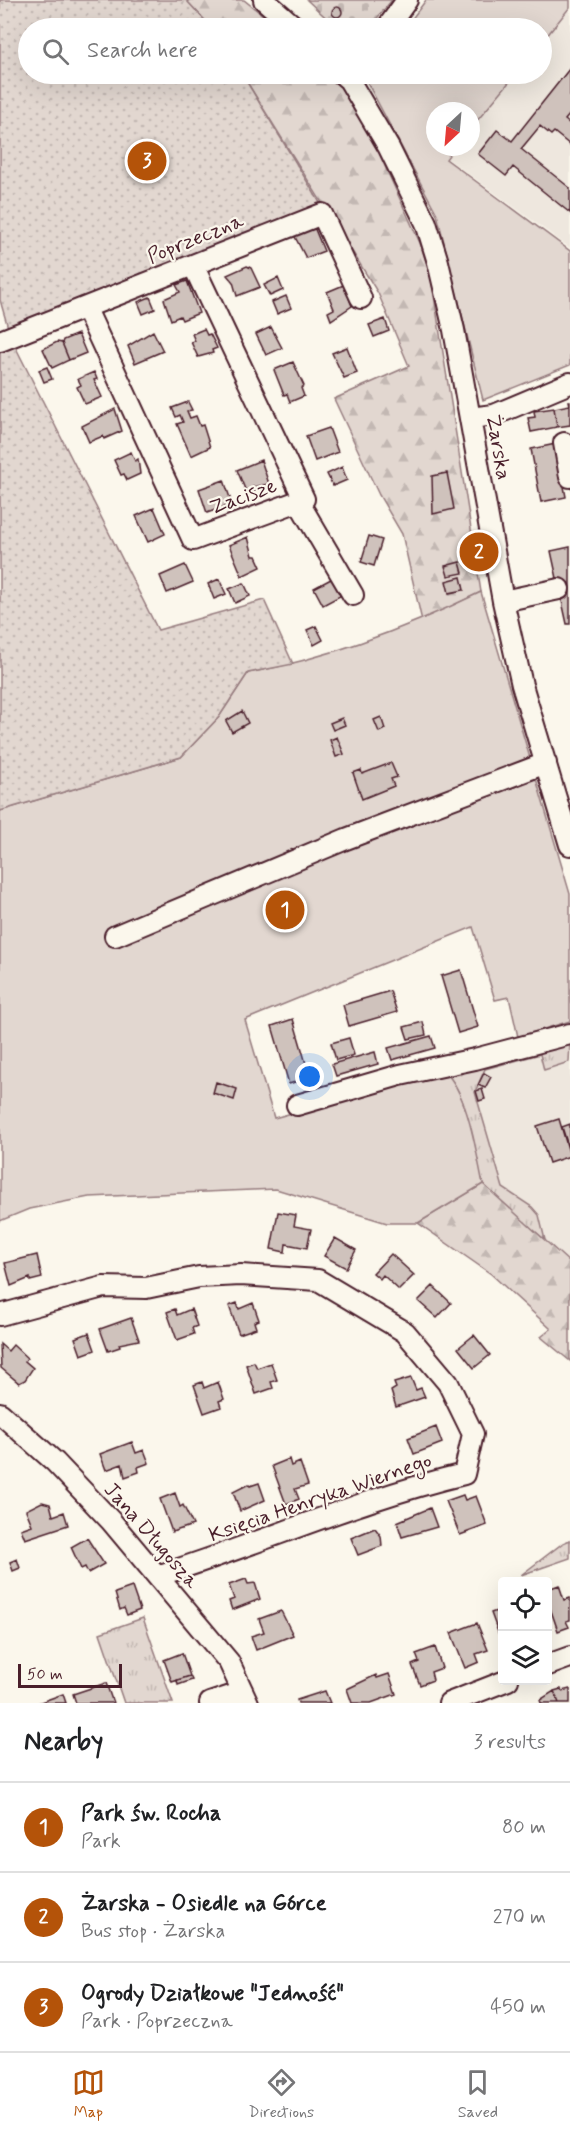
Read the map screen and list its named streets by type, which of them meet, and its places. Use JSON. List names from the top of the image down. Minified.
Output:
{"streets":{"street":["Poprzeczna","Żarska","Zacisze","Księcia Henryka Wiernego","Jana Długosza"]},"crossings":[["Poprzeczna","Zacisze"],["Księcia Henryka Wiernego","Jana Długosza"]],"scale_bar":"50 m","north":"bottom left","page":{"search":"Search here","pins":["3","2","1"],"scale":"50 m","heading":["Nearby","3 results"],"list":[{"mark":"1","name":"Park św. Rocha","note":"Park","value":"80 m"},{"mark":"2","name":"Żarska - Osiedle na Górce","note":"Bus stop · Żarska","value":"270 m"},{"mark":"3","name":"Ogrody Działkowe \"Jedność\"","note":"Park · Poprzeczna","value":"450 m"}],"nav":["Map","Directions","Saved"]}}
